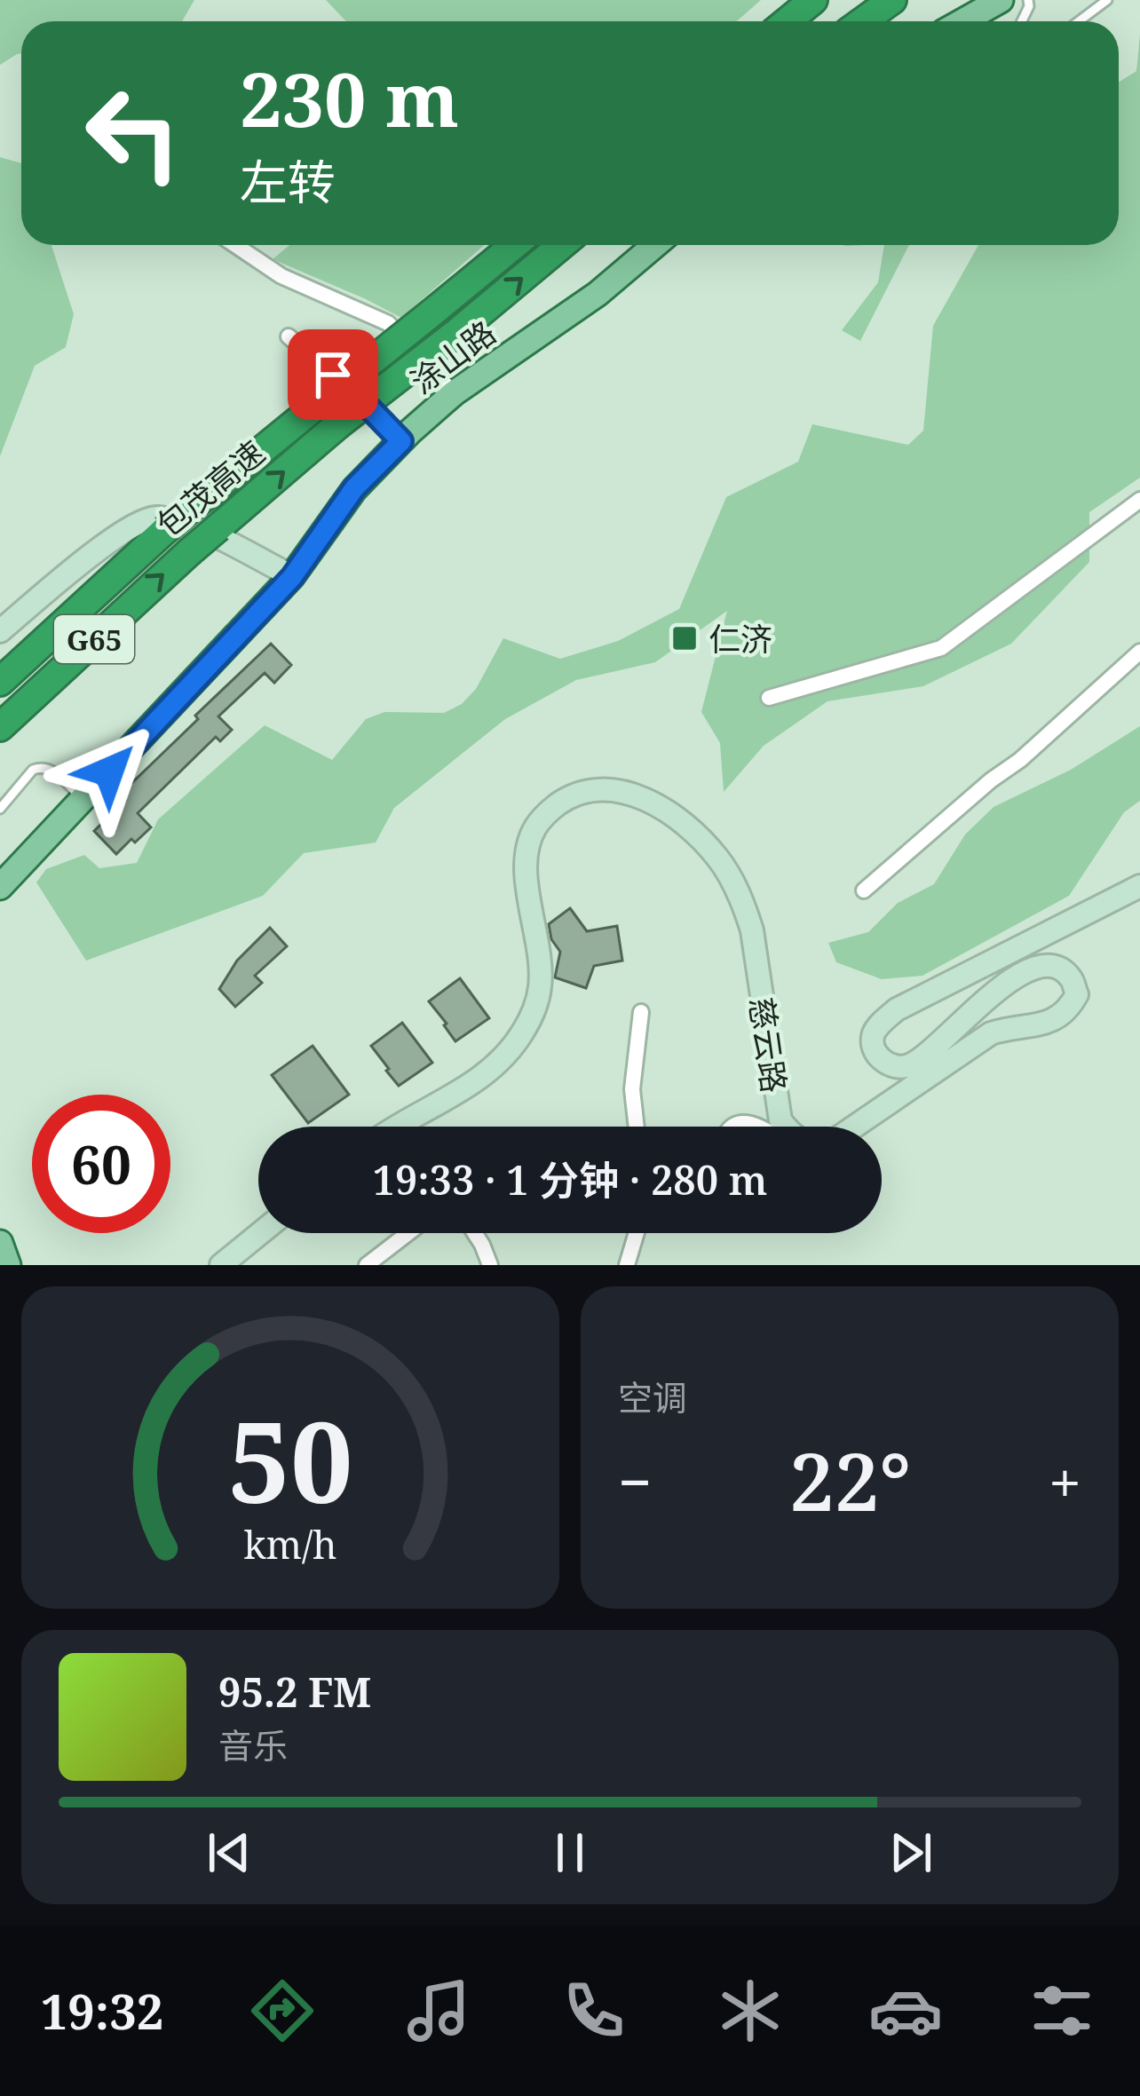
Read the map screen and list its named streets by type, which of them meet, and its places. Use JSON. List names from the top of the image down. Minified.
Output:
{"streets":{"highway":["包茂高速","G65"],"main road":["涂山路"],"street":["慈云路"]},"places":{"transit":["仁济"]},"page":{"turn":["230 m","左转"],"limit":"60","trip":"19:33 · 1 分钟 · 280 m","tile":"空调","heat":["−","22°","+"],"song":["95.2 FM","音乐"],"tabs":"19:32","gauge":["50","km/h"]}}
